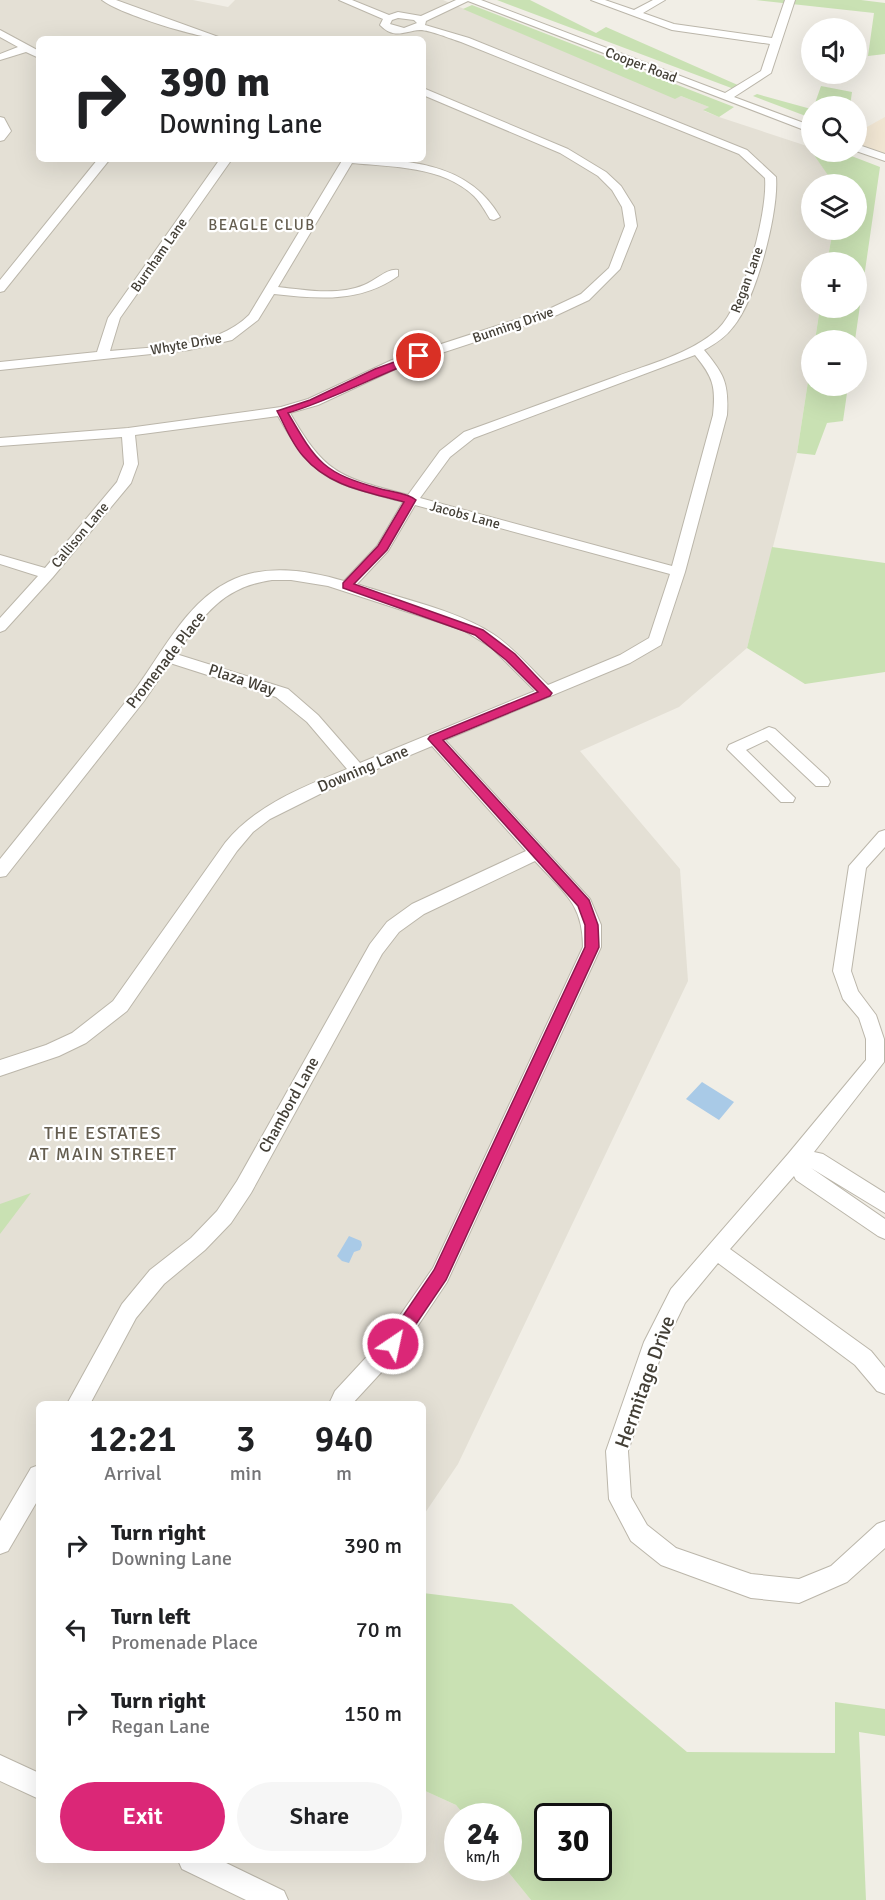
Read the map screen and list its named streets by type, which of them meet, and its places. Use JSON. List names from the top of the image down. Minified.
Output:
{"streets":{"street":["Cooper Road","Burnham Lane","Regan Lane","Bunning Drive","Whyte Drive","Jacobs Lane","Callison Lane","Promenade Place","Plaza Way","Downing Lane","Chambord Lane","Hermitage Drive"]},"crossings":[["Burnham Lane","Whyte Drive"],["Regan Lane","Jacobs Lane"],["Regan Lane","Promenade Place"],["Regan Lane","Downing Lane"],["Bunning Drive","Jacobs Lane"],["Bunning Drive","Callison Lane"],["Jacobs Lane","Downing Lane"],["Promenade Place","Plaza Way"],["Promenade Place","Downing Lane"],["Plaza Way","Downing Lane"]],"districts":["BEAGLE CLUB","THE ESTATES AT MAIN STREET"],"page":{"map_buttons":["+","−"],"turn":["390 m","Downing Lane"],"eta":["12:21","Arrival","3","min","940","m"],"list":[{"name":"Turn right","note":"Downing Lane","value":"390 m"},{"name":"Turn left","note":"Promenade Place","value":"70 m"},{"name":"Turn right","note":"Regan Lane","value":"150 m"}],"buttons":["Exit","Share"],"speed":"24 km/h","limit":"30"}}
